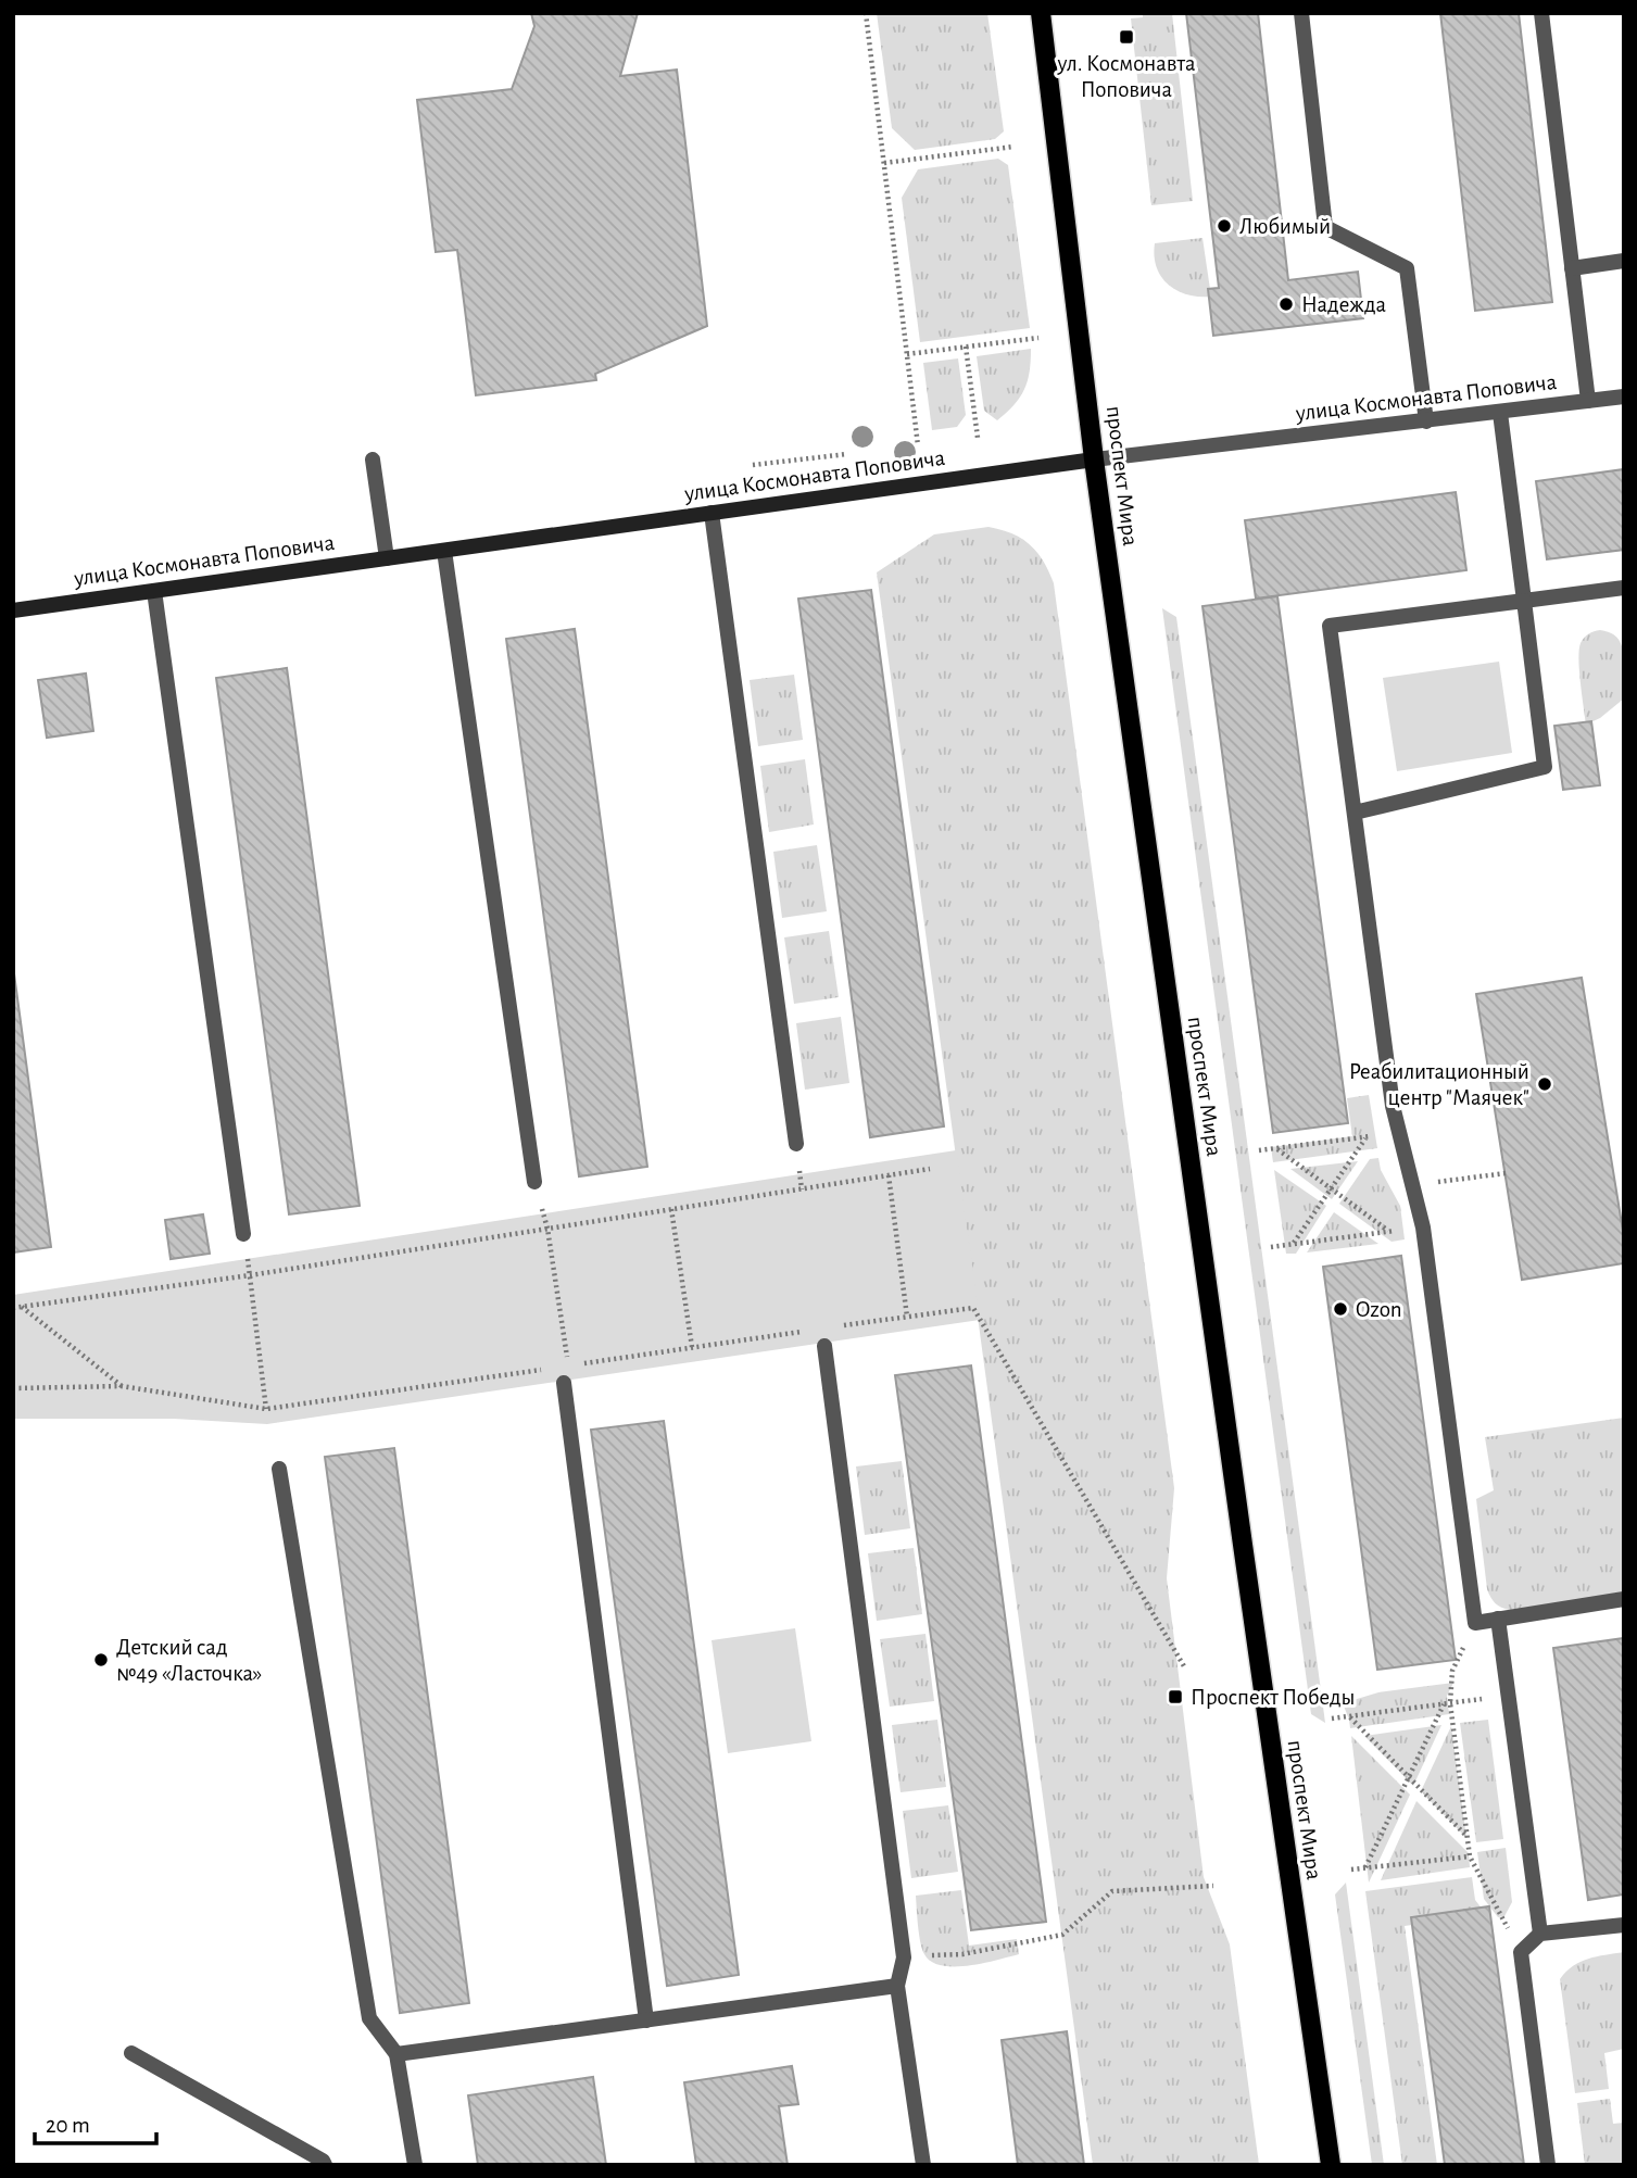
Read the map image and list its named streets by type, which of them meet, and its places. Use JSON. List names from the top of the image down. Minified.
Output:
{"streets":{"main road":["проспект Мира"],"street":["улица Космонавта Поповича"]},"crossings":[["улица Космонавта Поповича","проспект Мира"]],"places":{"transit":["ул. Космонавта Поповича","Проспект Победы"],"other":["Любимый","Надежда","Реабилитационный центр \"Маячек\"","Ozon","Детский сад №49 «Ласточка»"]},"scale_bar":"20 m"}
